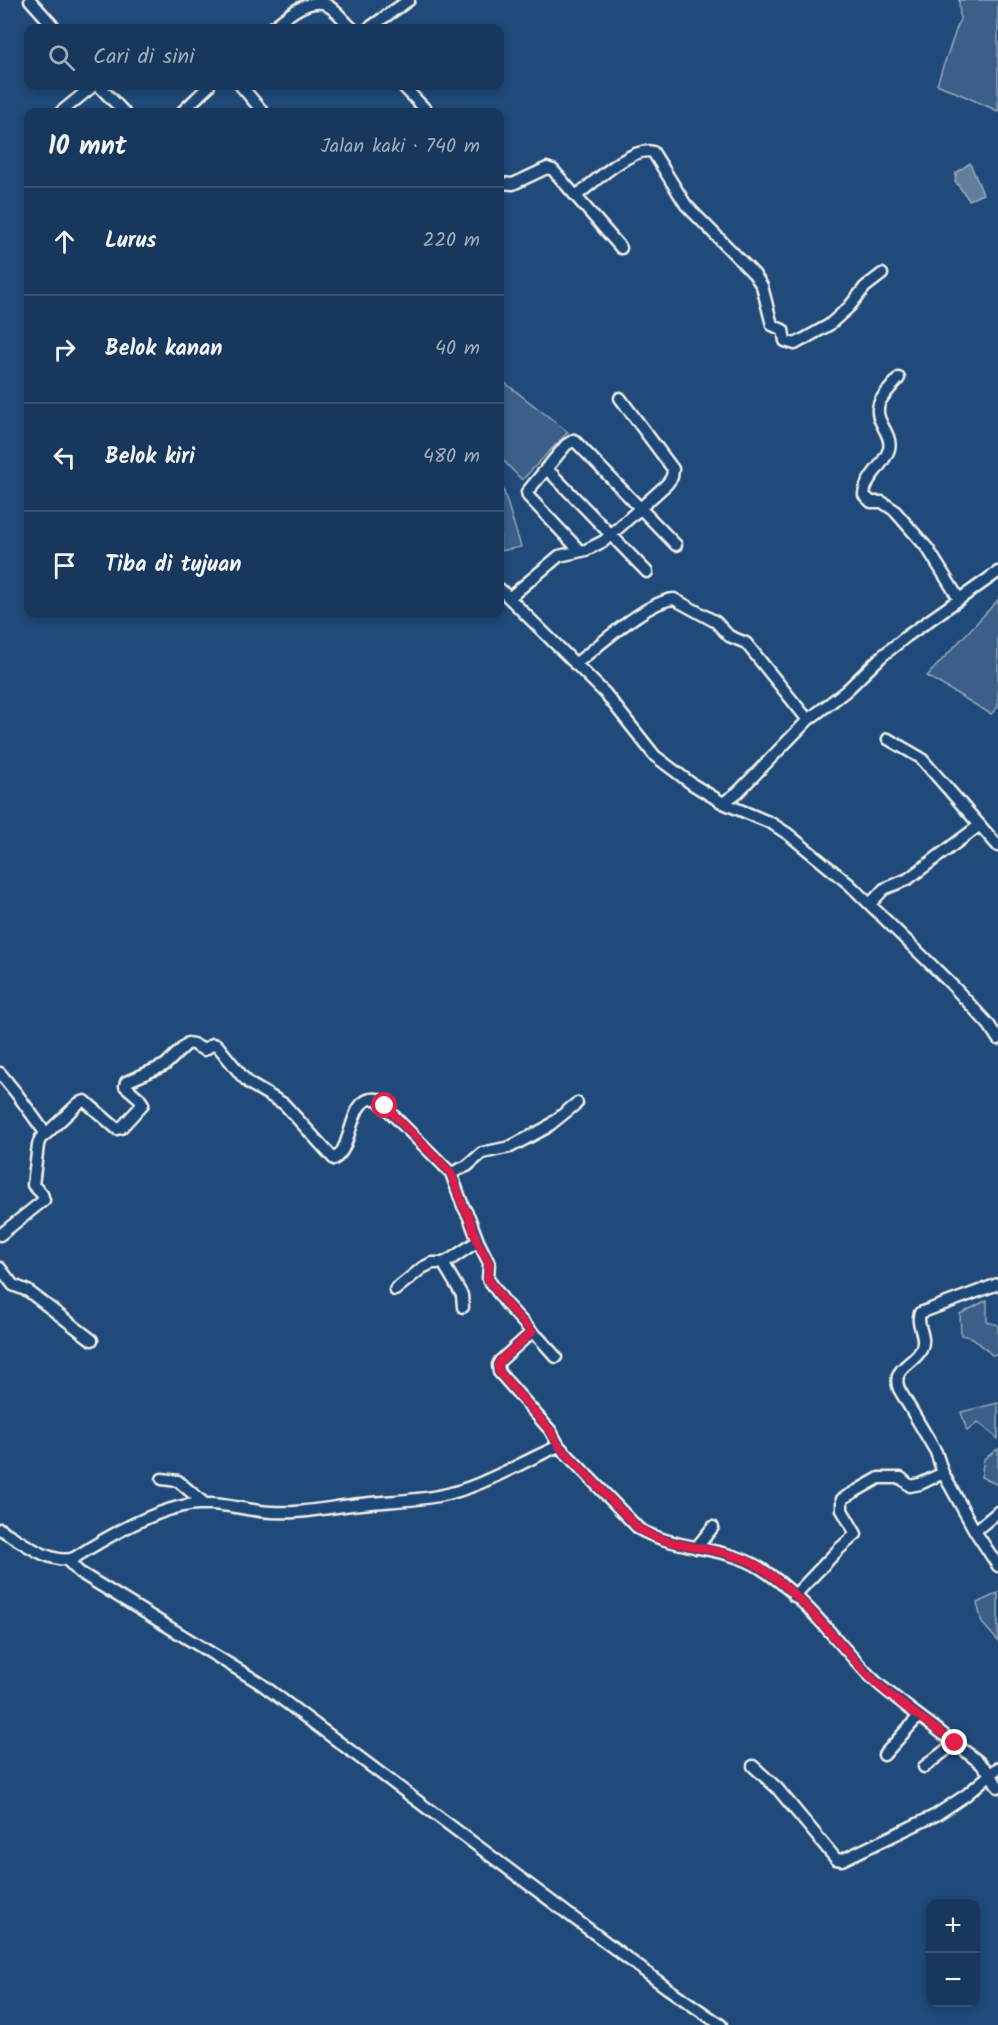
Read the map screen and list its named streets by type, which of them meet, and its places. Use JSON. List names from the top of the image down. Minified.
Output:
{"page":{"search":"Cari di sini","heading":["10 mnt","Jalan kaki · 740 m"],"list":[["Lurus","220 m"],["Belok kanan","40 m"],["Belok kiri","480 m"],"Tiba di tujuan"],"map_buttons":["+","−"]}}
